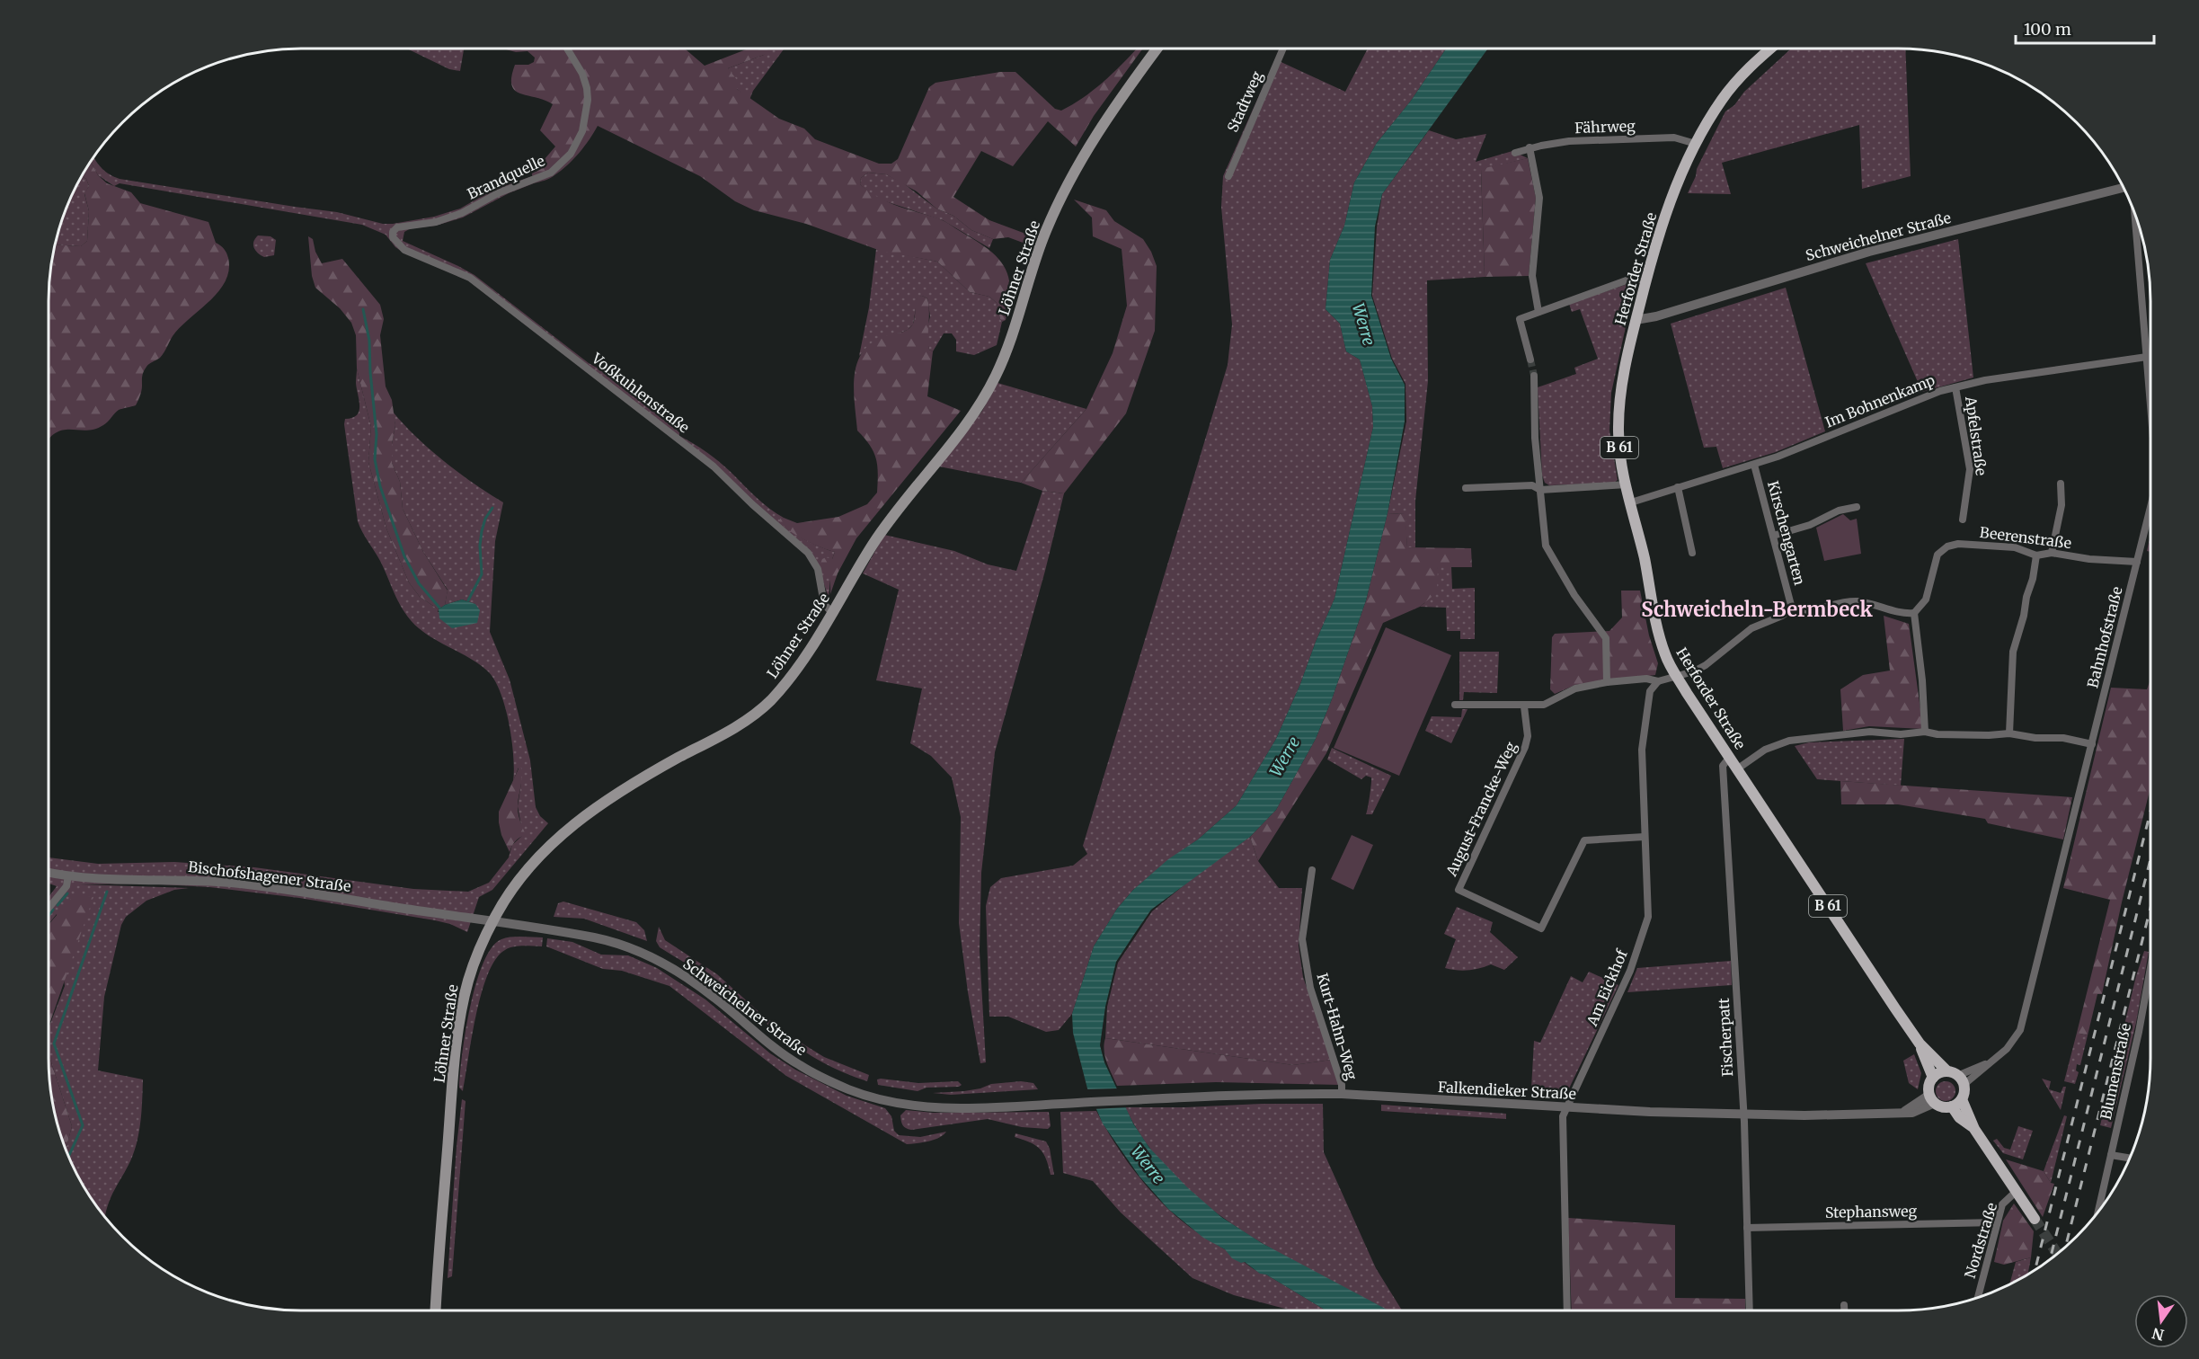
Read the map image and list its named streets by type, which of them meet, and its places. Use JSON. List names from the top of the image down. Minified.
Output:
{"streets":{"main road":["Löhner Straße","Herforder Straße","B 61"],"street":["Stadtweg","Fährweg","Brandquelle","Schweichelner Straße","Voßkuhlenstraße","Im Bohnenkamp","Apfelstraße","Kirschengarten","Beerenstraße","Bahnhofstraße","August-Francke-Weg","Bischofshagener Straße","Am Eickhof","Kurt-Hahn-Weg","Fischerpatt","Blumenstraße","Falkendieker Straße","Stephansweg","Nordstraße"]},"crossings":[["Fährweg","Herforder Straße"],["Brandquelle","Voßkuhlenstraße"],["Schweichelner Straße","Löhner Straße"],["Schweichelner Straße","Herforder Straße"],["Schweichelner Straße","Bischofshagener Straße"],["Schweichelner Straße","Falkendieker Straße"],["Löhner Straße","Voßkuhlenstraße"],["Löhner Straße","Bischofshagener Straße"],["Herforder Straße","Im Bohnenkamp"],["Herforder Straße","Bahnhofstraße"],["Herforder Straße","Fischerpatt"],["Herforder Straße","Falkendieker Straße"],["Im Bohnenkamp","Apfelstraße"],["Im Bohnenkamp","Kirschengarten"],["Im Bohnenkamp","Bahnhofstraße"],["Beerenstraße","Bahnhofstraße"],["Bahnhofstraße","Falkendieker Straße"],["August-Francke-Weg","Am Eickhof"],["Am Eickhof","Falkendieker Straße"],["Kurt-Hahn-Weg","Falkendieker Straße"],["Fischerpatt","Falkendieker Straße"],["Fischerpatt","Stephansweg"],["Stephansweg","Nordstraße"]],"districts":["Schweicheln-Bermbeck"],"water":["Werre"],"scale_bar":"100 m","north":"bottom"}
